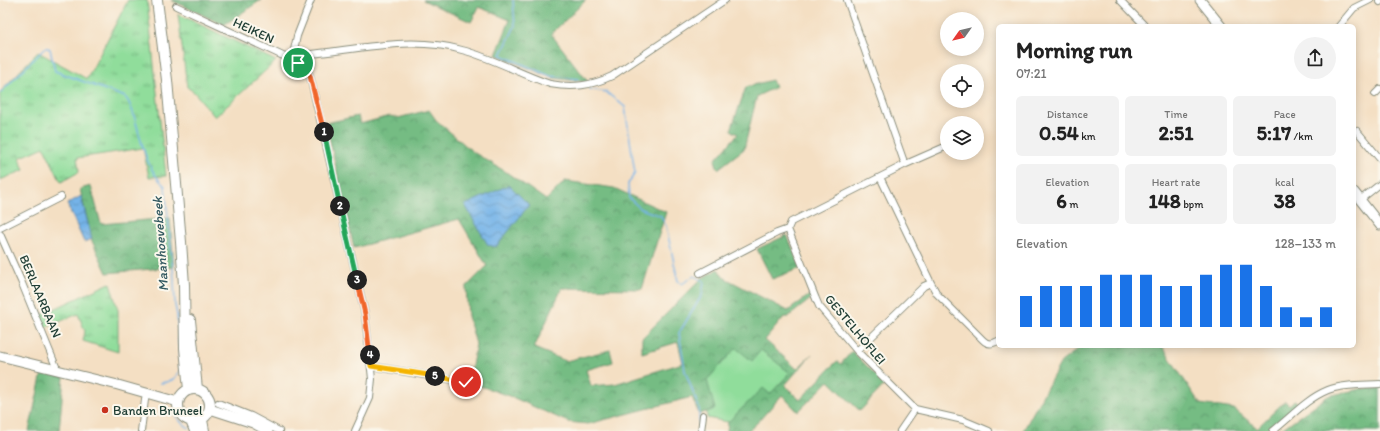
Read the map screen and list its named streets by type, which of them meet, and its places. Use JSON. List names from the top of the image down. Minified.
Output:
{"streets":{"street":["HEIKEN","BERLAARBAAN","GESTELHOFLEI"]},"water":["Maanhoevebeek"],"places":["Banden Bruneel"],"north":"bottom left","page":{"heading":["Morning run","07:21"],"stats":[["Distance","0.54 km"],["Time","2:51"],["Pace","5:17 /km"],["Elevation","6 m"],["Heart rate","148 bpm"],["kcal","38"]],"pins":["1","2","3","4","5"],"chart":["Elevation","128–133 m"]}}
